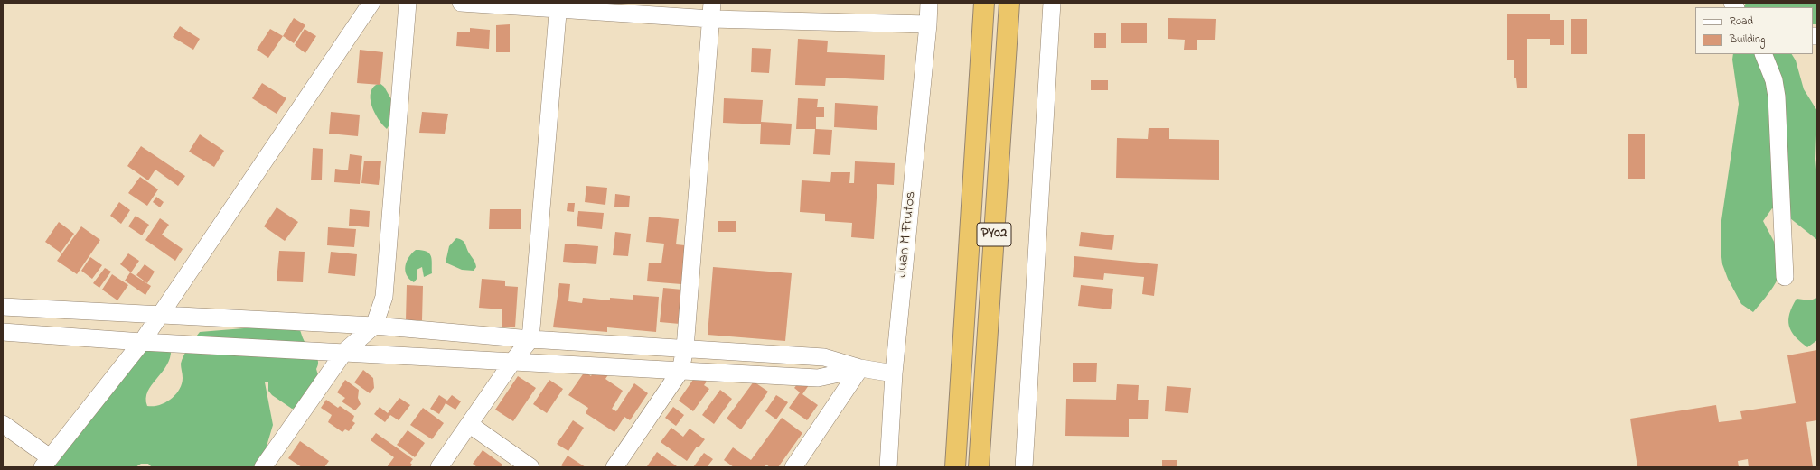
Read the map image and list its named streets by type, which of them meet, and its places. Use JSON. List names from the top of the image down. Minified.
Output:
{"streets":{"highway":["PY02"],"street":["Juan M Frutos"]},"legend":["Road","Building"]}
